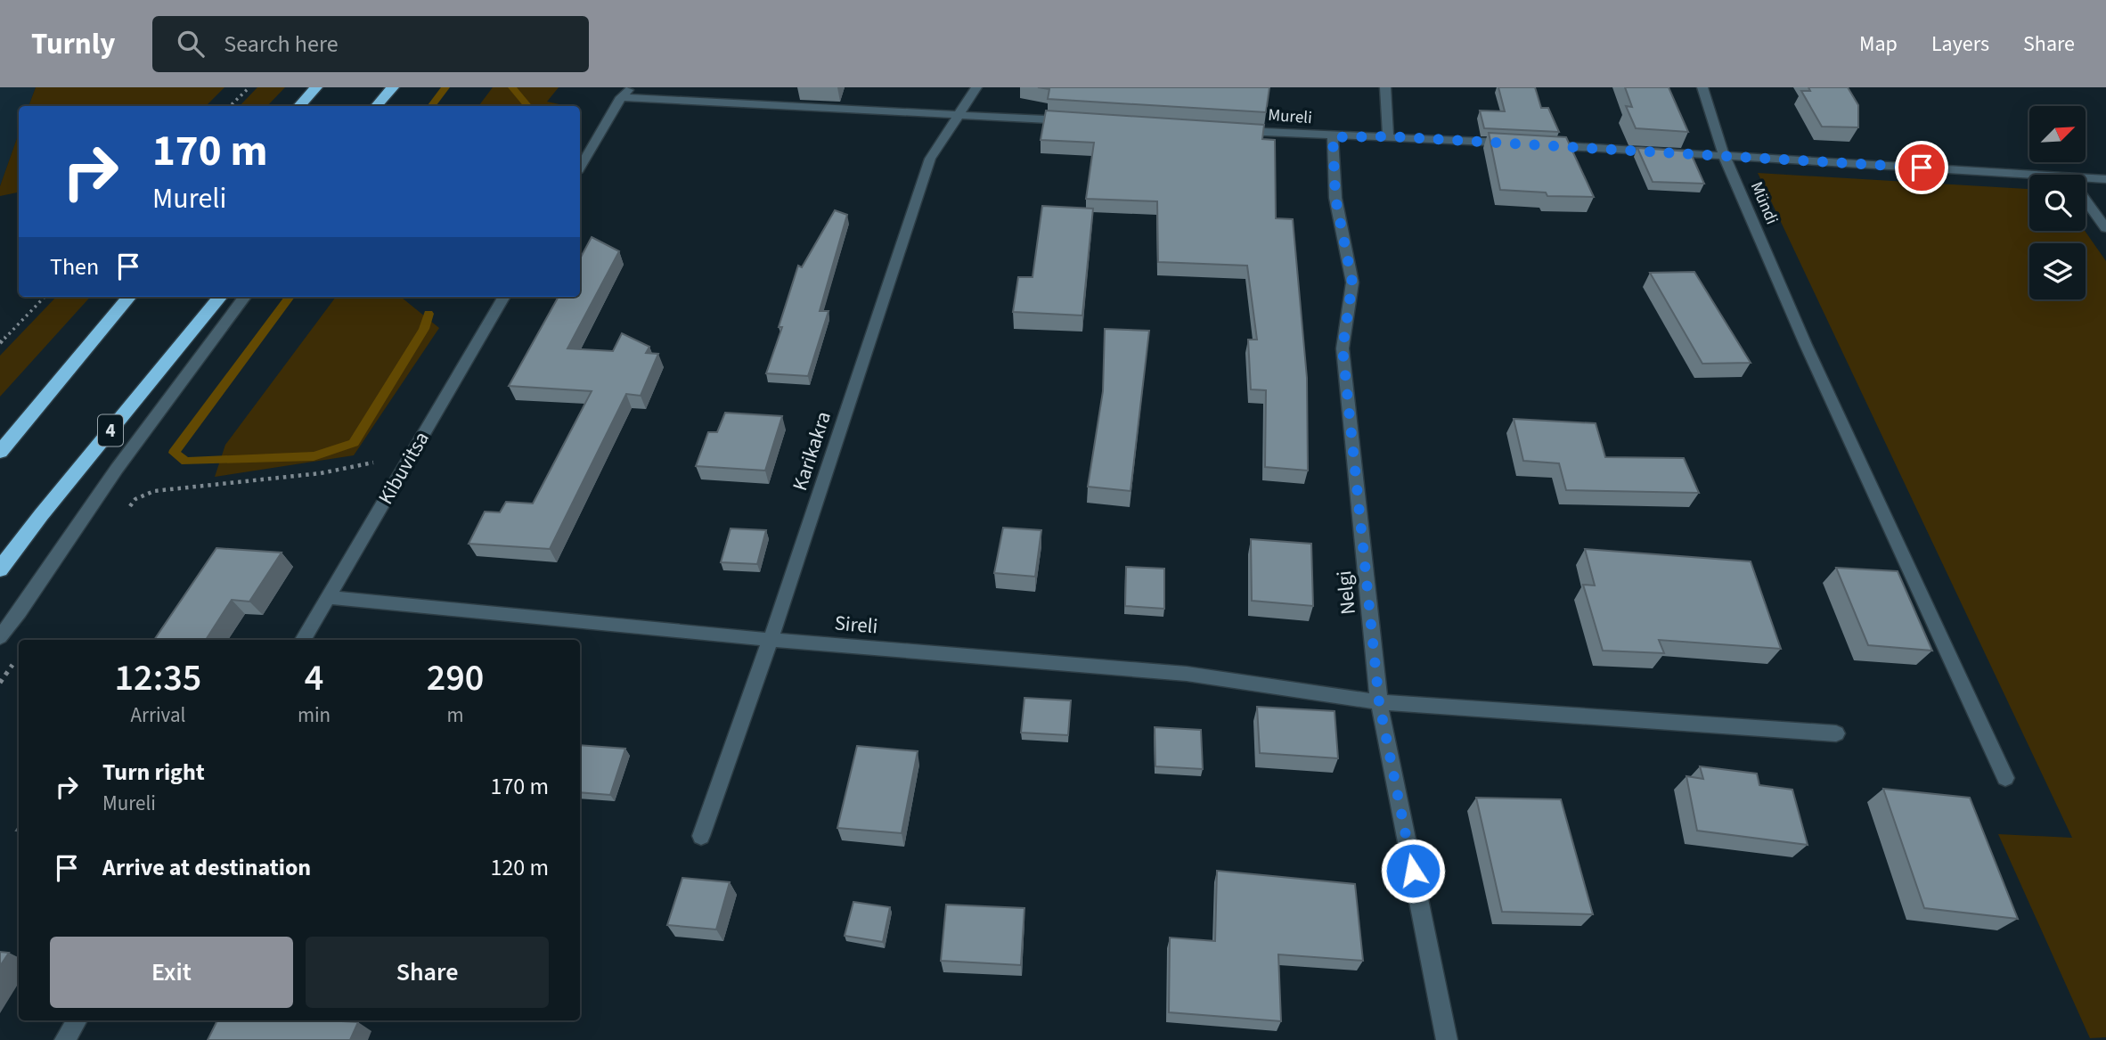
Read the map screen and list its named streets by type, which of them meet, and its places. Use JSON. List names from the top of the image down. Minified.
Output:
{"streets":{"highway":["4"],"street":["Mureli","Mündi","Karikakra","Kibuvitsa","Nelgi","Sireli"]},"crossings":[["Mureli","Nelgi"],["Karikakra","Sireli"],["Kibuvitsa","Sireli"],["Nelgi","Sireli"]],"north":"top right","page":{"header":"Turnly","search":"Search here","nav":["Map","Layers","Share"],"turn":["170 m","Mureli"],"then":"Then","eta":["12:35","Arrival","4","min","290","m"],"list":[{"name":"Turn right","note":"Mureli","value":"170 m"},{"name":"Arrive at destination","value":"120 m"}],"buttons":["Exit","Share"]}}
